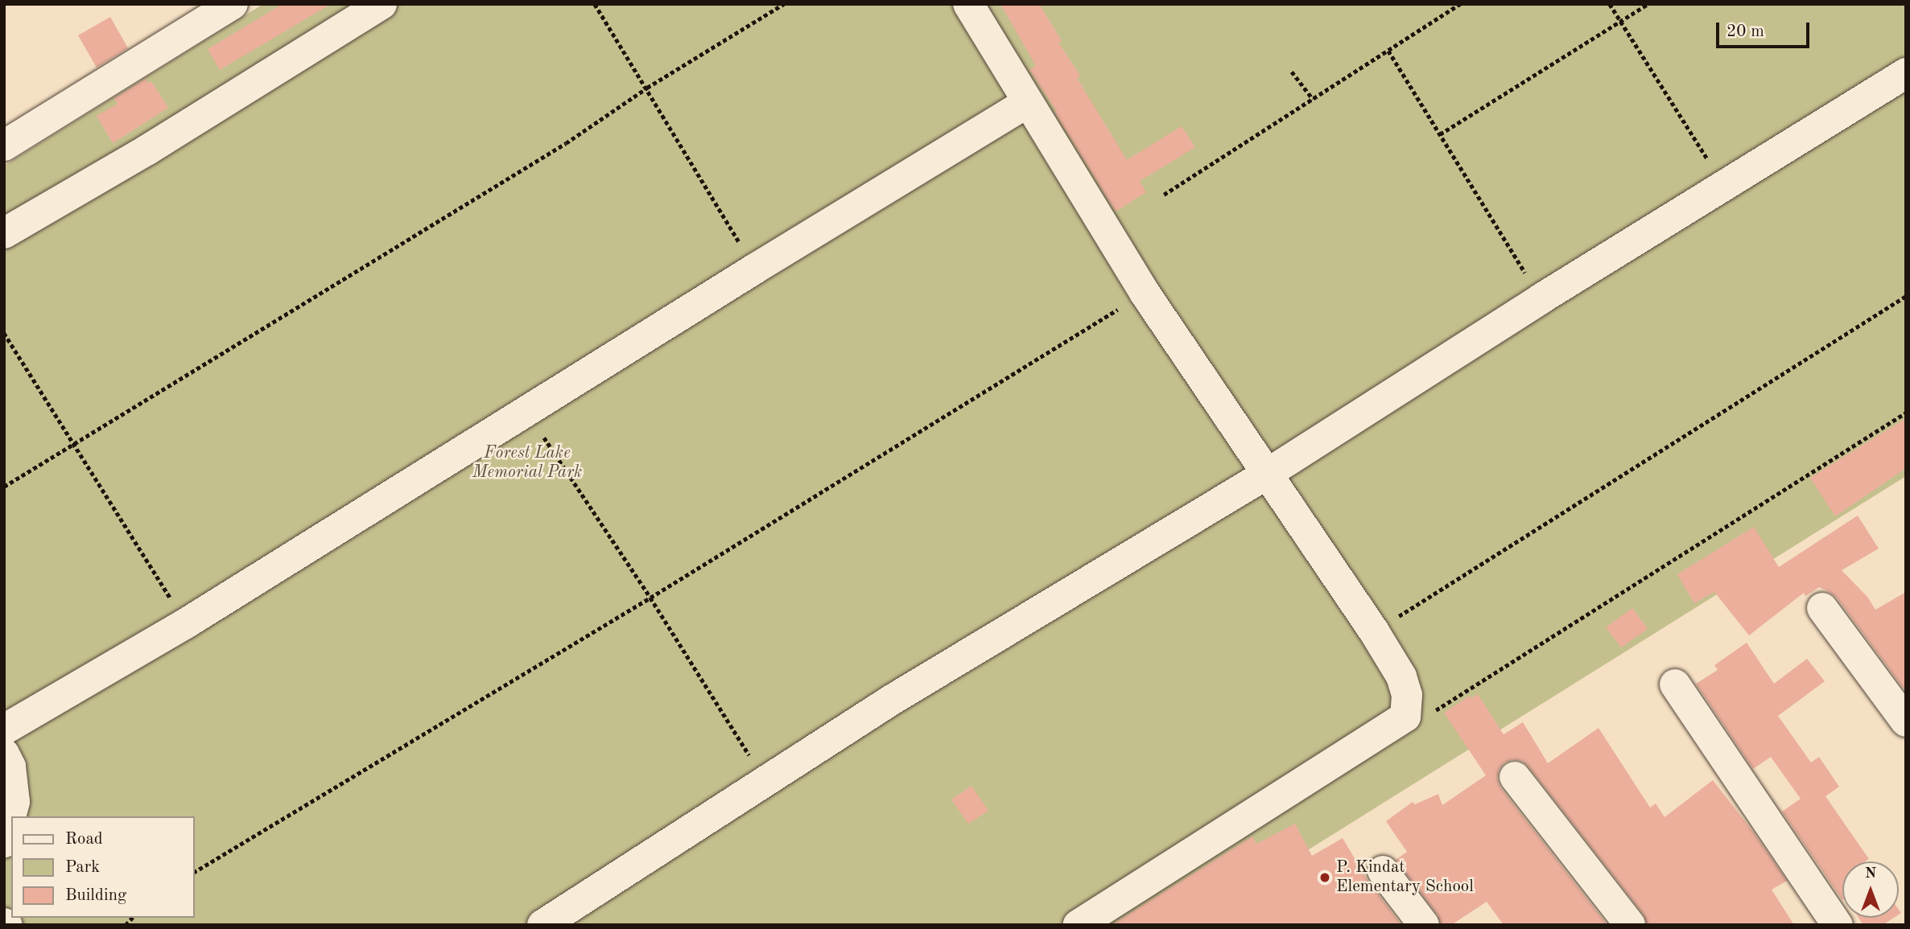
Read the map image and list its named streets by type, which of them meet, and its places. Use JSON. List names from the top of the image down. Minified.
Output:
{"parks":["Forest Lake Memorial Park"],"places":["P. Kindat Elementary School"],"legend":["Road","Park","Building"],"scale_bar":"20 m","north":"top"}
